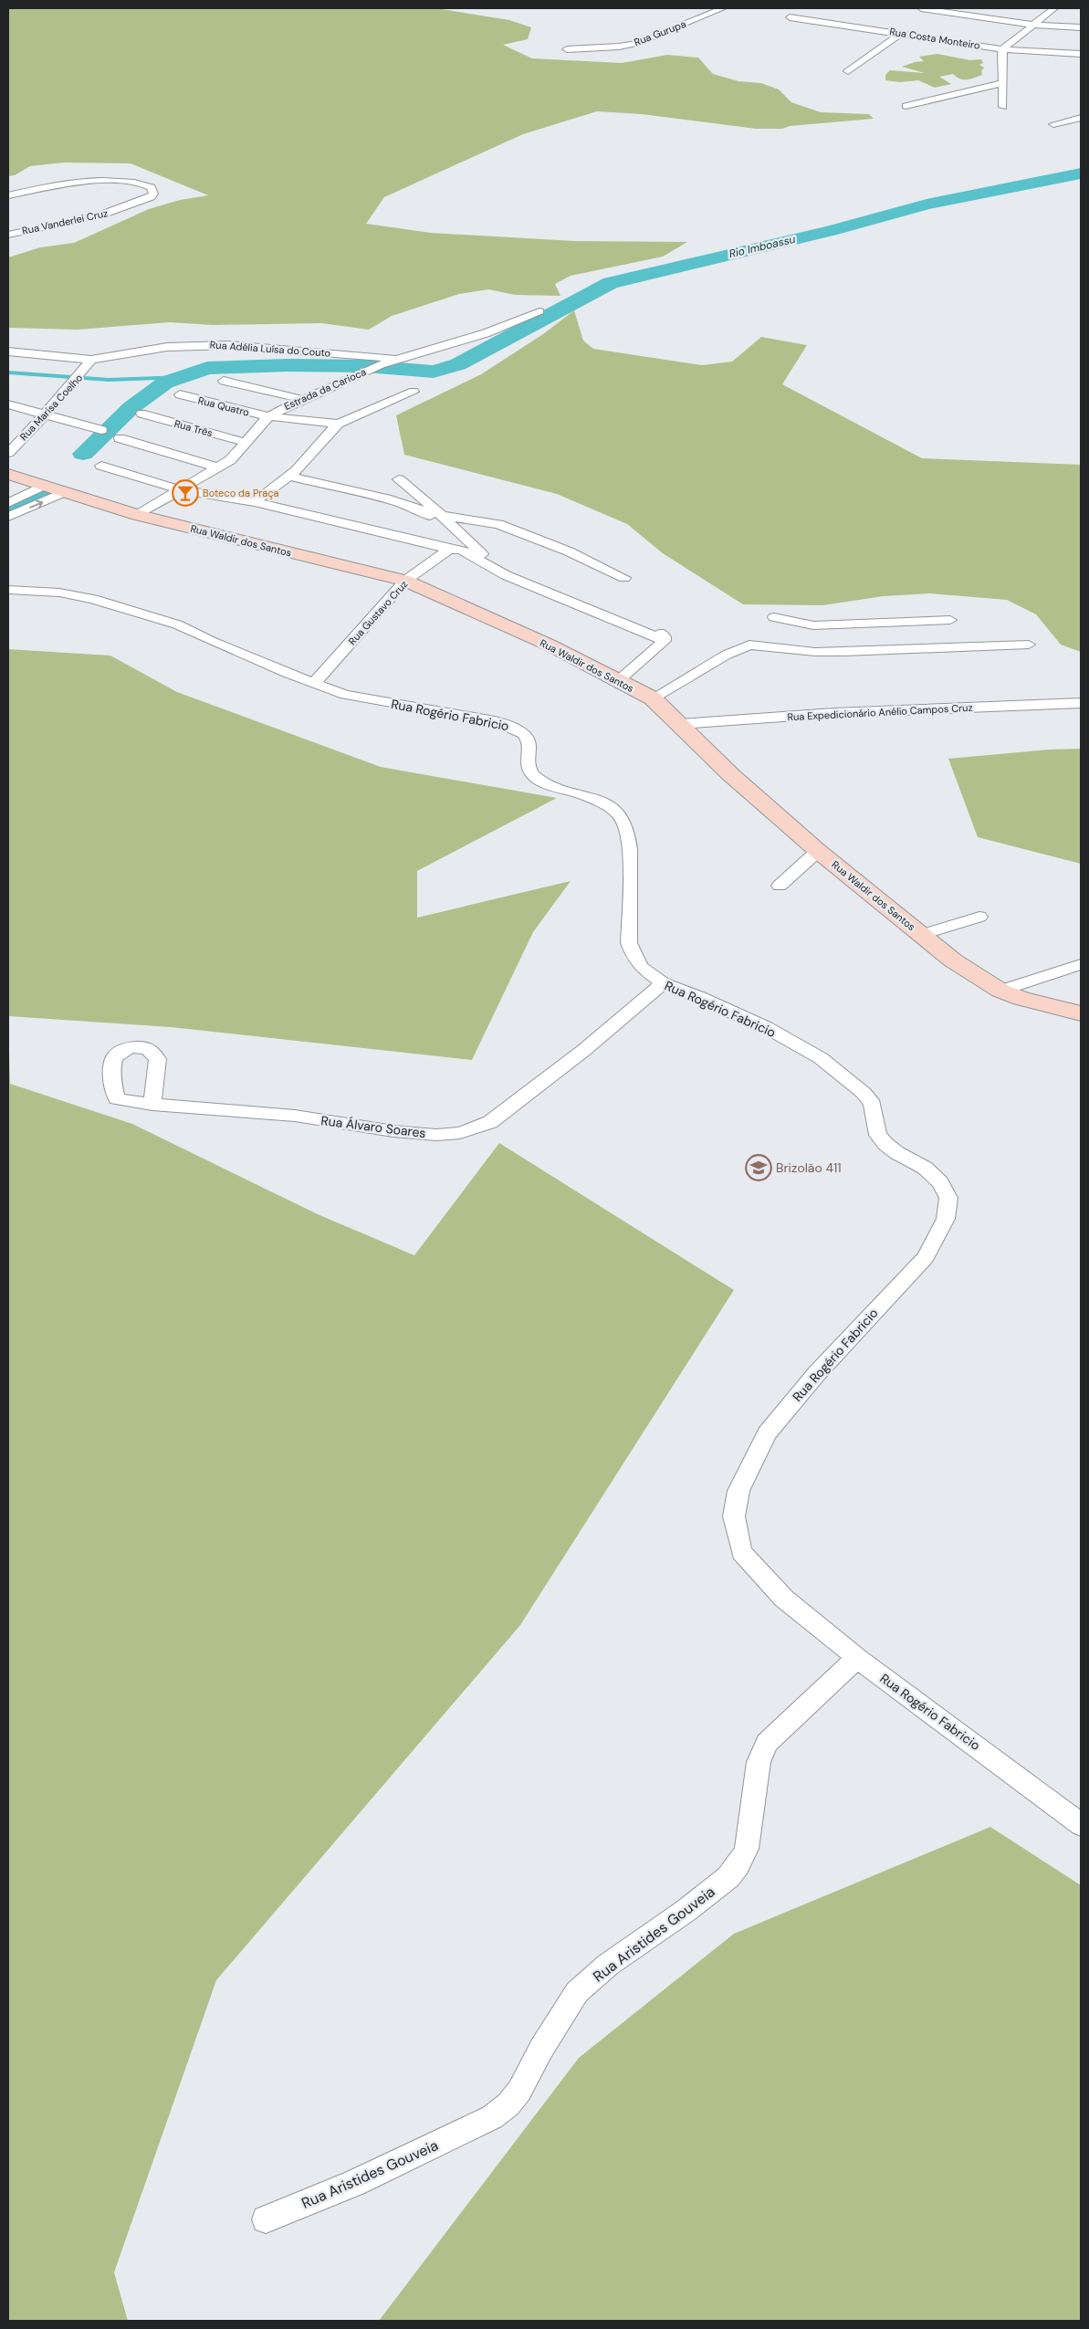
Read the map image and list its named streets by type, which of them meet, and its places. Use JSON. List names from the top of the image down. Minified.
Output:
{"streets":{"street":["Rua Gurupa","Rua Costa Monteiro","Rua Vanderlei Cruz","Rua Adélia Luísa do Couto","Estrada da Carioca","Rua Quatro","Rua Marisa Coelho","Rua Três","Rua Waldir dos Santos","Rua Gustavo Cruz","Rua Expedicionário Anélio Campos Cruz","Rua Rogério Fabricio","Rua Álvaro Soares","Rua Aristides Gouveia"]},"crossings":[["Rua Adélia Luísa do Couto","Estrada da Carioca"],["Rua Adélia Luísa do Couto","Rua Marisa Coelho"],["Estrada da Carioca","Rua Quatro"],["Estrada da Carioca","Rua Três"],["Estrada da Carioca","Rua Waldir dos Santos"],["Rua Waldir dos Santos","Rua Gustavo Cruz"],["Rua Waldir dos Santos","Rua Expedicionário Anélio Campos Cruz"],["Rua Gustavo Cruz","Rua Rogério Fabricio"],["Rua Rogério Fabricio","Rua Álvaro Soares"],["Rua Rogério Fabricio","Rua Aristides Gouveia"]],"water":["Rio Imboassu"],"places":{"bar":["Boteco da Praça"],"school or university":["Brizolão 411"]}}
